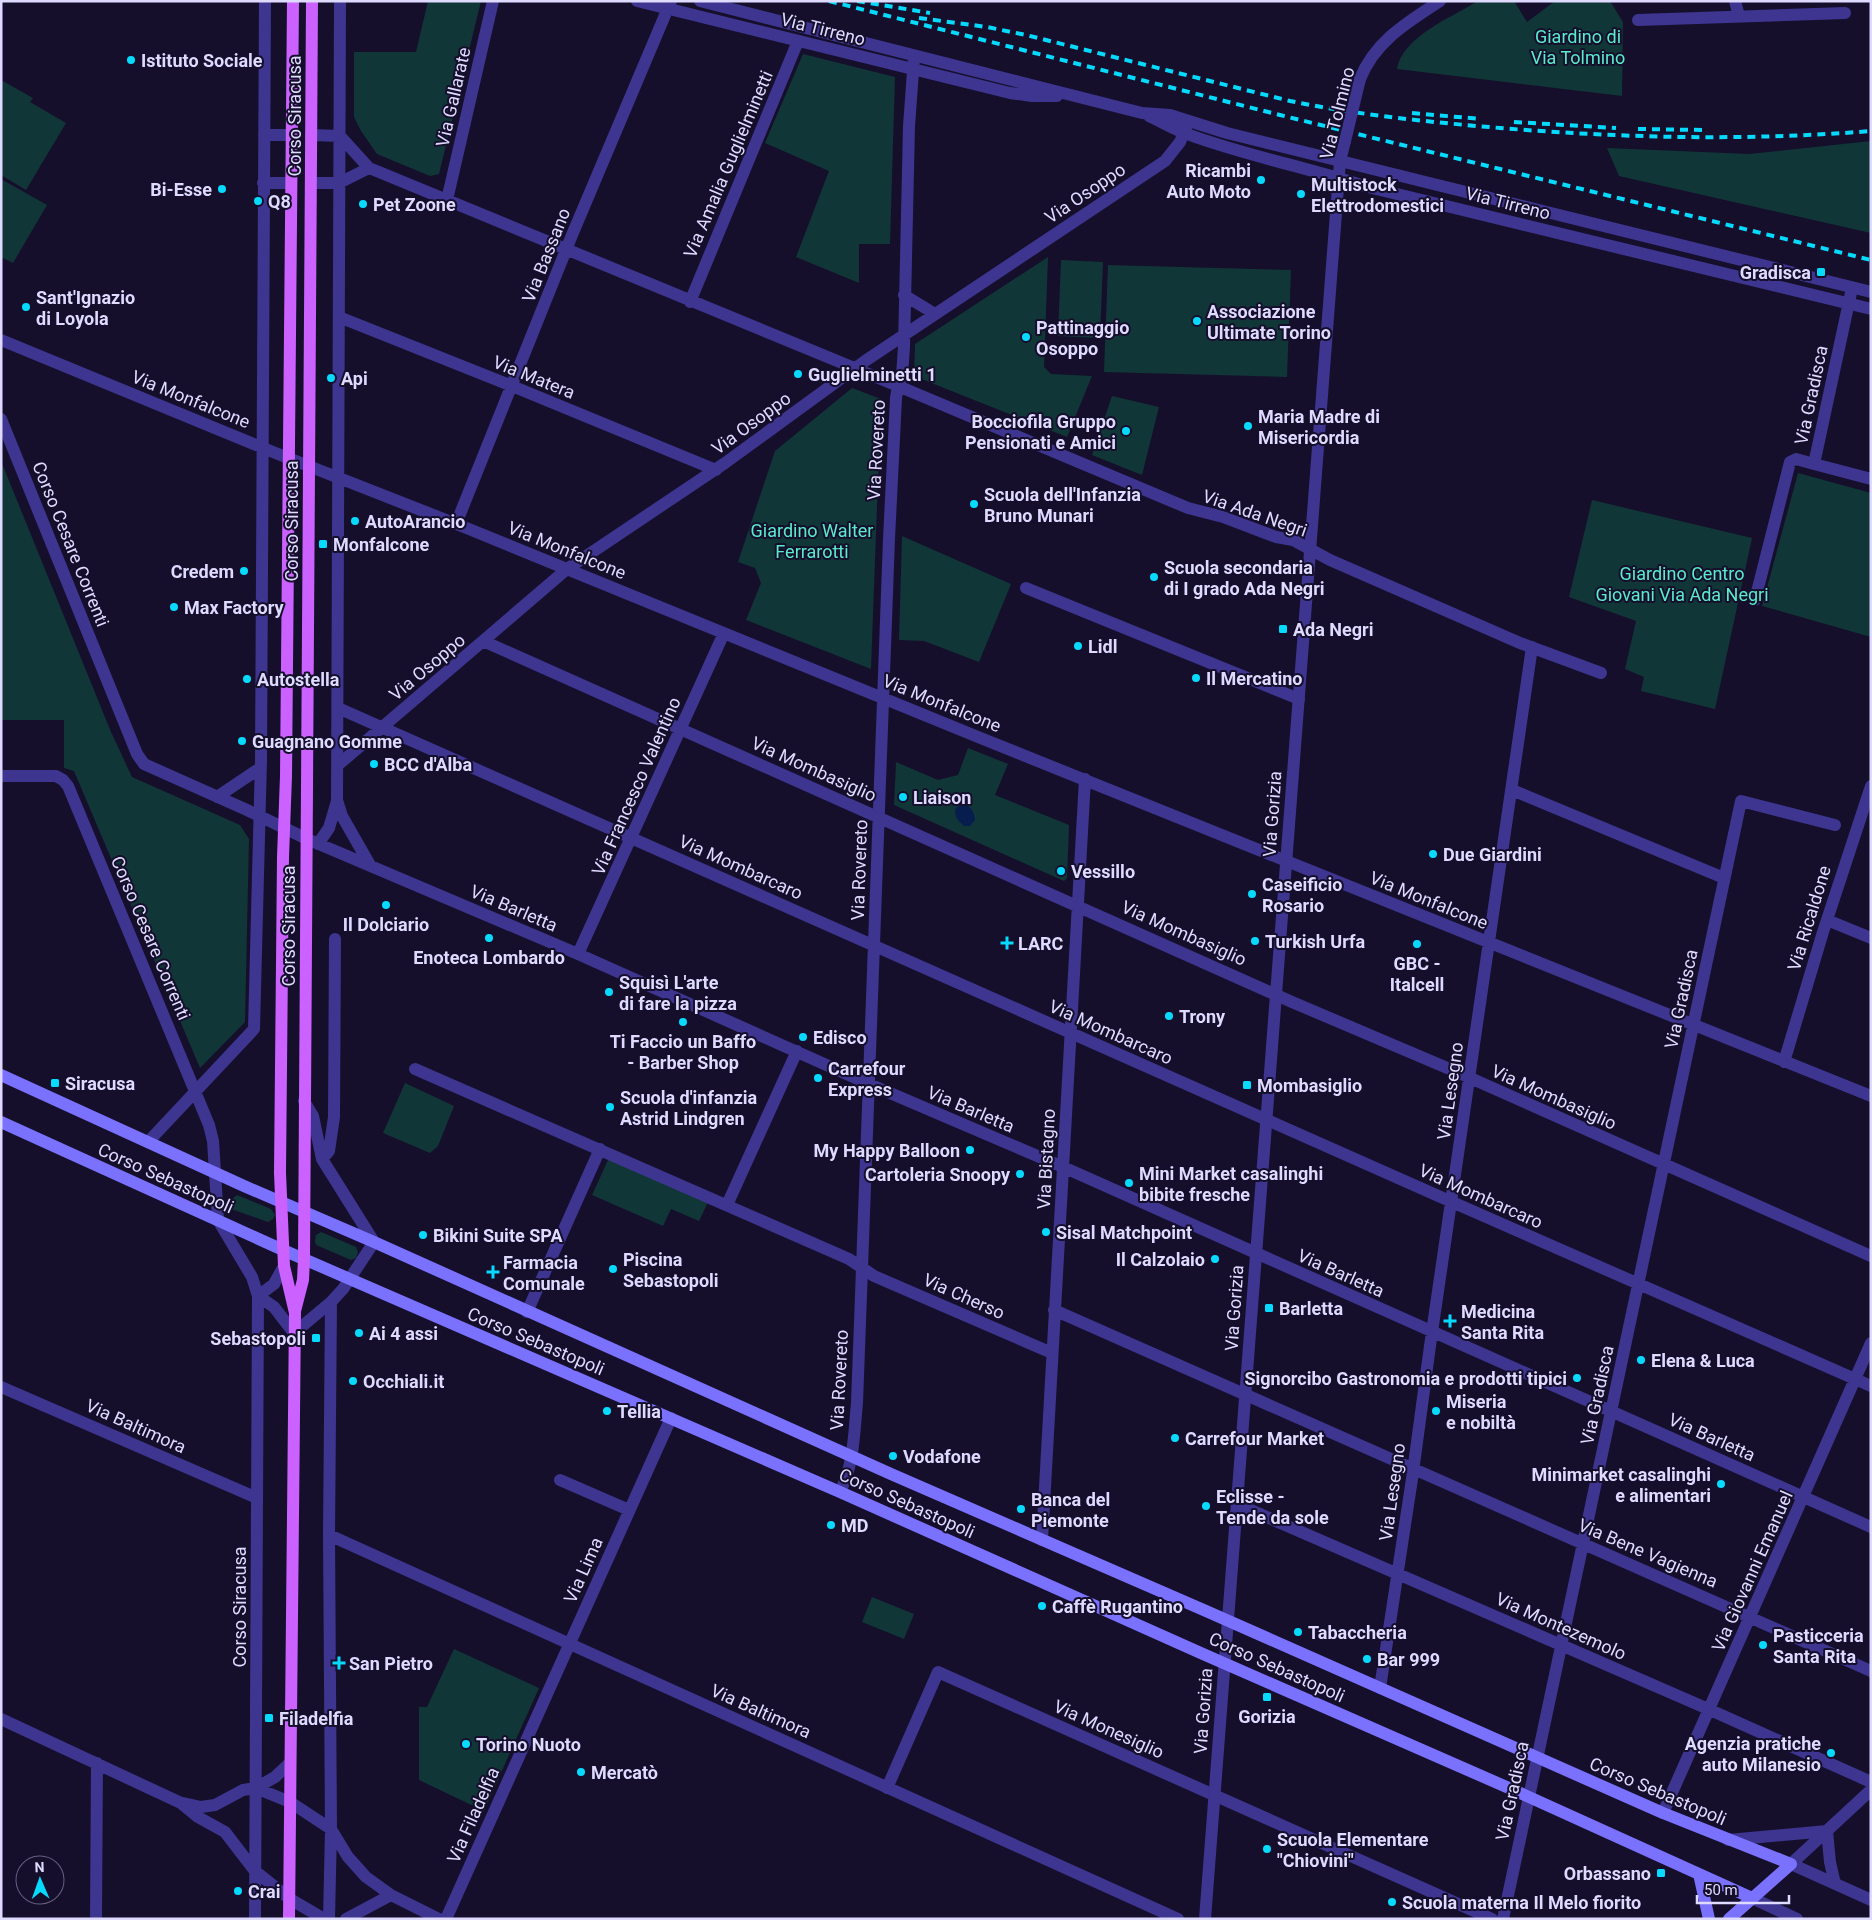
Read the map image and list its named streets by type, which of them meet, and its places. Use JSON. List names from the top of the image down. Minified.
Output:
{"streets":{"main road":["Corso Siracusa","Corso Sebastopoli"],"street":["Via Tirreno","Via Gallarate","Via Tolmino","Via Amalia Guglielminetti","Via Osoppo","Via Bassano","Via Matera","Via Gradisca","Via Monfalcone","Via Rovereto","Via Ada Negri","Corso Cesare Correnti","Via Mombasiglio","Via Francesco Valentino","Via Gorizia","Via Mombarcaro","Via Barletta","Via Ricaldone","Via Lesegno","Via Bistagno","Via Cherso","Via Baltimora","Via Bene Vagienna","Via Lima","Via Giovanni Emanuel","Via Montezemolo","Via Monesiglio","Via Filadelfia"]},"crossings":[["Via Tirreno","Via Tolmino"],["Via Tirreno","Via Amalia Guglielminetti"],["Via Tirreno","Via Osoppo"],["Via Tirreno","Via Bassano"],["Via Tirreno","Via Gradisca"],["Via Tirreno","Via Rovereto"],["Via Tirreno","Via Gorizia"],["Via Tolmino","Via Gorizia"],["Corso Siracusa","Via Osoppo"],["Corso Siracusa","Via Matera"],["Corso Siracusa","Via Monfalcone"],["Corso Siracusa","Corso Cesare Correnti"],["Corso Siracusa","Via Mombarcaro"],["Corso Siracusa","Via Barletta"],["Corso Siracusa","Corso Sebastopoli"],["Corso Siracusa","Via Baltimora"],["Via Osoppo","Via Matera"],["Via Osoppo","Via Monfalcone"],["Via Osoppo","Via Rovereto"],["Via Osoppo","Via Mombasiglio"],["Via Osoppo","Via Mombarcaro"],["Via Bassano","Via Matera"],["Via Bassano","Via Monfalcone"],["Via Gradisca","Via Monfalcone"],["Via Gradisca","Via Mombasiglio"],["Via Gradisca","Via Mombarcaro"],["Via Gradisca","Via Barletta"],["Via Gradisca","Corso Sebastopoli"],["Via Gradisca","Via Bene Vagienna"],["Via Gradisca","Via Montezemolo"],["Via Monfalcone","Via Rovereto"],["Via Monfalcone","Via Francesco Valentino"],["Via Monfalcone","Via Gorizia"],["Via Monfalcone","Via Ricaldone"],["Via Monfalcone","Via Lesegno"],["Via Monfalcone","Via Bistagno"],["Via Rovereto","Via Ada Negri"],["Via Rovereto","Via Mombasiglio"],["Via Rovereto","Via Mombarcaro"],["Via Rovereto","Via Barletta"],["Via Rovereto","Corso Sebastopoli"],["Via Rovereto","Via Cherso"],["Via Ada Negri","Via Gorizia"],["Via Ada Negri","Via Lesegno"],["Corso Cesare Correnti","Via Barletta"],["Corso Cesare Correnti","Corso Sebastopoli"],["Via Mombasiglio","Via Francesco Valentino"],["Via Mombasiglio","Via Gorizia"],["Via Mombasiglio","Via Lesegno"],["Via Mombasiglio","Via Bistagno"],["Via Francesco Valentino","Via Mombarcaro"],["Via Francesco Valentino","Via Barletta"],["Via Gorizia","Via Mombarcaro"],["Via Gorizia","Via Barletta"],["Via Gorizia","Corso Sebastopoli"],["Via Gorizia","Via Bene Vagienna"],["Via Gorizia","Via Montezemolo"],["Via Gorizia","Via Monesiglio"],["Via Mombarcaro","Via Lesegno"],["Via Mombarcaro","Via Bistagno"],["Via Mombarcaro","Via Giovanni Emanuel"],["Via Barletta","Via Lesegno"],["Via Barletta","Via Bistagno"],["Via Barletta","Via Giovanni Emanuel"],["Via Lesegno","Corso Sebastopoli"],["Via Lesegno","Via Bene Vagienna"],["Via Lesegno","Via Montezemolo"],["Via Bistagno","Corso Sebastopoli"],["Via Bistagno","Via Cherso"],["Via Bistagno","Via Bene Vagienna"],["Corso Sebastopoli","Via Lima"],["Corso Sebastopoli","Via Giovanni Emanuel"],["Via Baltimora","Via Lima"],["Via Baltimora","Via Monesiglio"],["Via Baltimora","Via Filadelfia"],["Via Bene Vagienna","Via Giovanni Emanuel"],["Via Lima","Via Filadelfia"],["Via Giovanni Emanuel","Via Montezemolo"]],"parks":["Giardino di Via Tolmino","Giardino Walter Ferrarotti","Giardino Centro Giovani Via Ada Negri"],"places":{"other":["Istituto Sociale","Ricambi Auto Moto","Bi-Esse","Multistock Elettrodomestici","Q8","Pet Zoone","Sant'Ignazio di Loyola","Associazione Ultimate Torino","Pattinaggio Osoppo","Guglielminetti 1","Api","Maria Madre di Misericordia","Bocciofila Gruppo Pensionati e Amici","Scuola dell'Infanzia Bruno Munari","AutoArancio","Credem","Scuola secondaria di I grado Ada Negri","Max Factory","Lidl","Il Mercatino","Autostella","Guagnano Gomme","BCC d'Alba","Liaison","Due Giardini","Vessillo","Caseificio Rosario","Il Dolciario","Enoteca Lombardo","Turkish Urfa","GBC - Italcell","Squisì L'arte di fare la pizza","Trony","Ti Faccio un Baffo - Barber Shop","Edisco","Carrefour Express","Scuola d'infanzia Astrid Lindgren","My Happy Balloon","Cartoleria Snoopy","Mini Market casalinghi bibite fresche","Sisal Matchpoint","Bikini Suite SPA","Il Calzolaio","Piscina Sebastopoli","Ai 4 assi","Elena & Luca","Signorcibo Gastronomia e prodotti tipici","Occhiali.it","Tellia","Miseria e nobiltà","Carrefour Market","Vodafone","Minimarket casalinghi e alimentari","Eclisse - Tende da sole","Banca del Piemonte","MD","Caffè Rugantino","Tabaccheria","Pasticceria Santa Rita","Bar 999","Torino Nuoto","Agenzia pratiche auto Milanesio","Mercatò","Scuola Elementare \"Chiovini\"","Crai","Scuola materna Il Melo fiorito"],"transit":["Gradisca","Monfalcone","Ada Negri","Siracusa","Mombasiglio","Barletta","Sebastopoli","Gorizia","Filadelfia","Orbassano"],"health":["LARC","Farmacia Comunale","Medicina Santa Rita","San Pietro"]},"scale_bar":"50 m","north":"top"}
